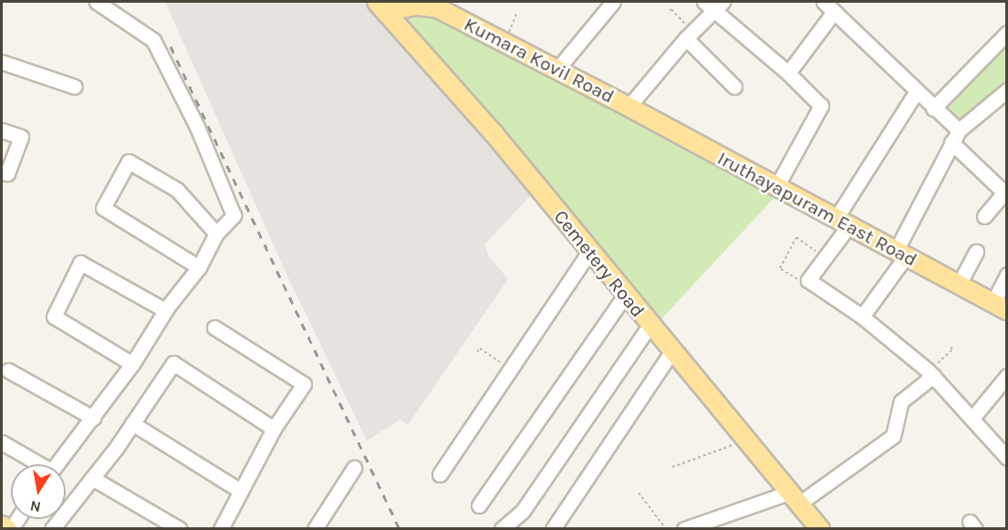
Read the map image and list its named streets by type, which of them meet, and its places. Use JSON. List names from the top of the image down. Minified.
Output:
{"streets":{"main road":["Kumara Kovil Road","Iruthayapuram East Road","Cemetery Road"]},"crossings":[["Kumara Kovil Road","Iruthayapuram East Road"],["Kumara Kovil Road","Cemetery Road"]],"north":"bottom"}
